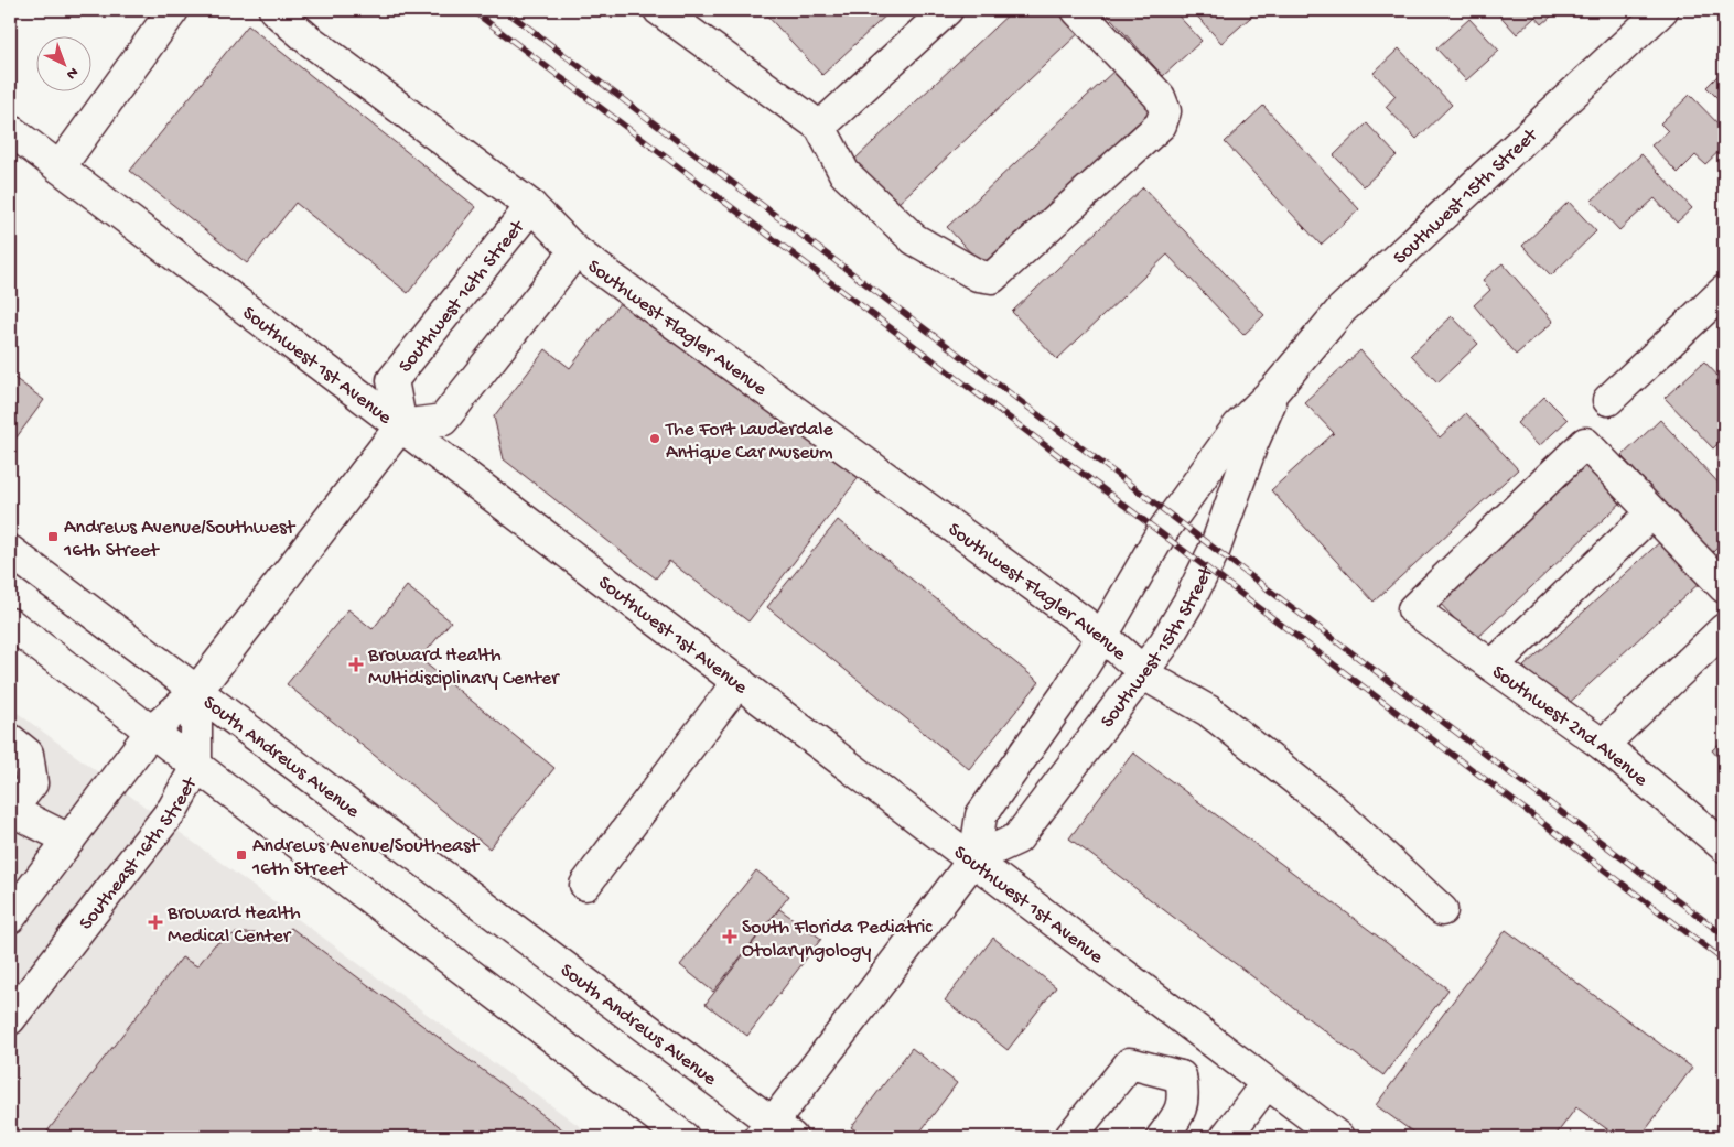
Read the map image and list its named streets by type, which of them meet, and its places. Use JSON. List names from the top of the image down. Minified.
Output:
{"streets":{"street":["Southwest 15th Street","Southwest 16th Street","Southwest Flagler Avenue","Southwest 1st Avenue","Southwest 2nd Avenue","South Andrews Avenue","Southeast 16th Street"]},"crossings":[["Southwest 15th Street","Southwest Flagler Avenue"],["Southwest 15th Street","Southwest 1st Avenue"],["Southwest 15th Street","South Andrews Avenue"],["Southwest 16th Street","Southwest Flagler Avenue"],["Southwest 16th Street","Southwest 1st Avenue"],["South Andrews Avenue","Southeast 16th Street"]],"places":{"other":["The Fort Lauderdale Antique Car Museum"],"transit":["Andrews Avenue/Southwest 16th Street","Andrews Avenue/Southeast 16th Street"],"health":["Broward Health Multidisciplinary Center","Broward Health Medical Center","South Florida Pediatric Otolaryngology"]},"north":"bottom right"}
